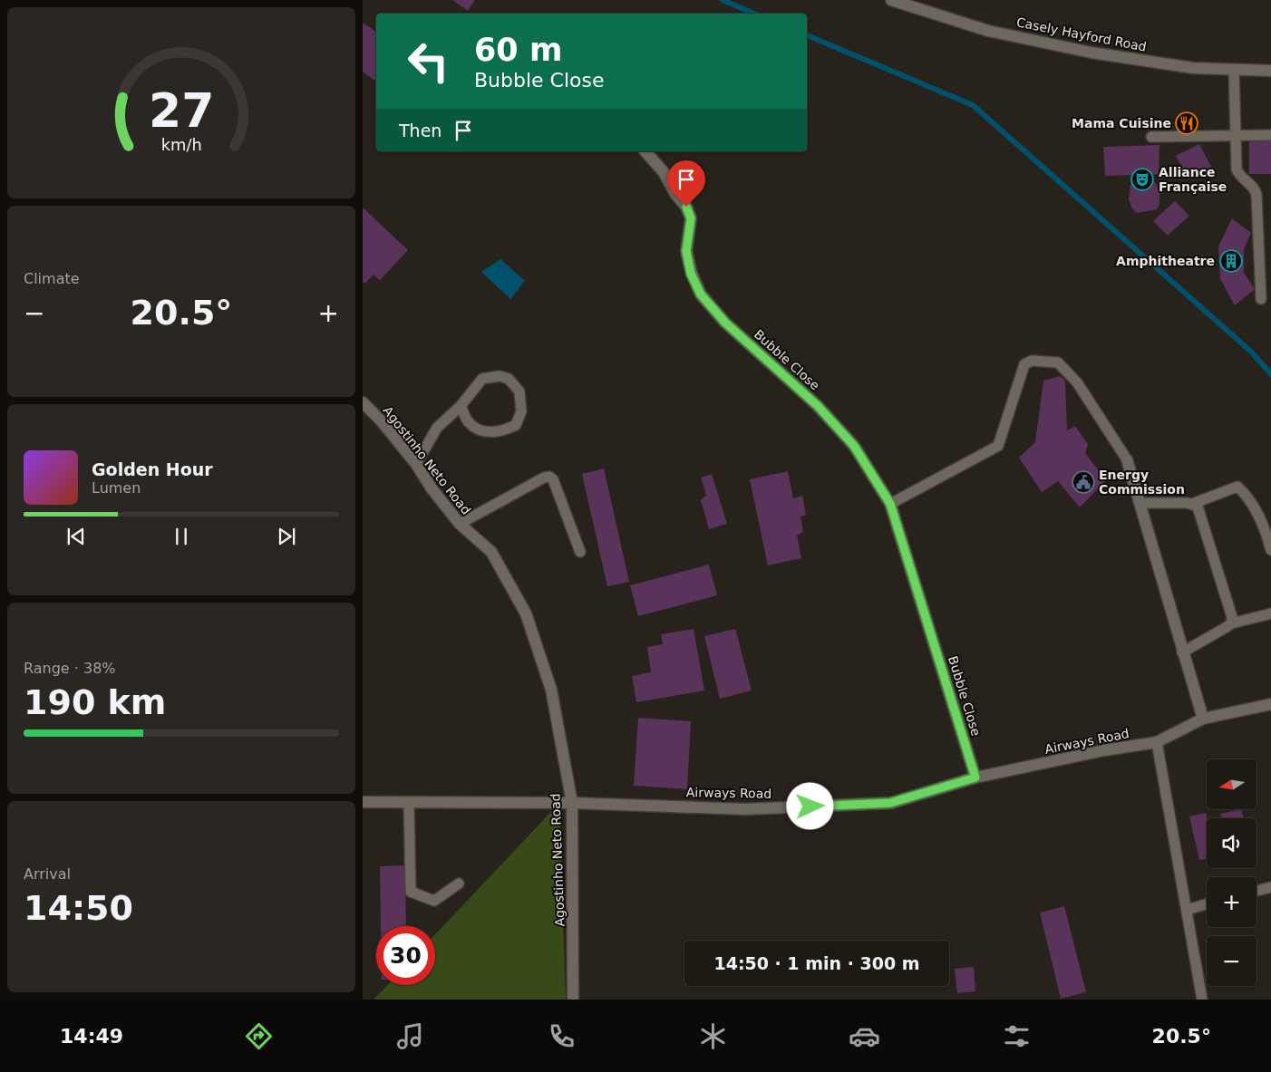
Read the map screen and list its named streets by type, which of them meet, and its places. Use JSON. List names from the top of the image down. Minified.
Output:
{"streets":{"street":["Casely Hayford Road","Bubble Close","Agostinho Neto Road","Airways Road"]},"crossings":[["Bubble Close","Airways Road"],["Agostinho Neto Road","Airways Road"]],"places":{"restaurant":["Mama Cuisine"],"theatre":["Alliance Française"],"building":["Amphitheatre"],"public building":["Energy Commission"]},"north":"left","page":{"turn":["60 m","Bubble Close"],"then":"Then","tile":["Climate",["Range · 38%","190 km"],["Arrival","14:50"]],"heat":["−","20.5°","+"],"song":["Golden Hour","Lumen"],"map_buttons":["+","−"],"limit":"30","trip":"14:50 · 1 min · 300 m","tabs":["14:49","20.5°"],"gauge":["27","km/h"]}}
